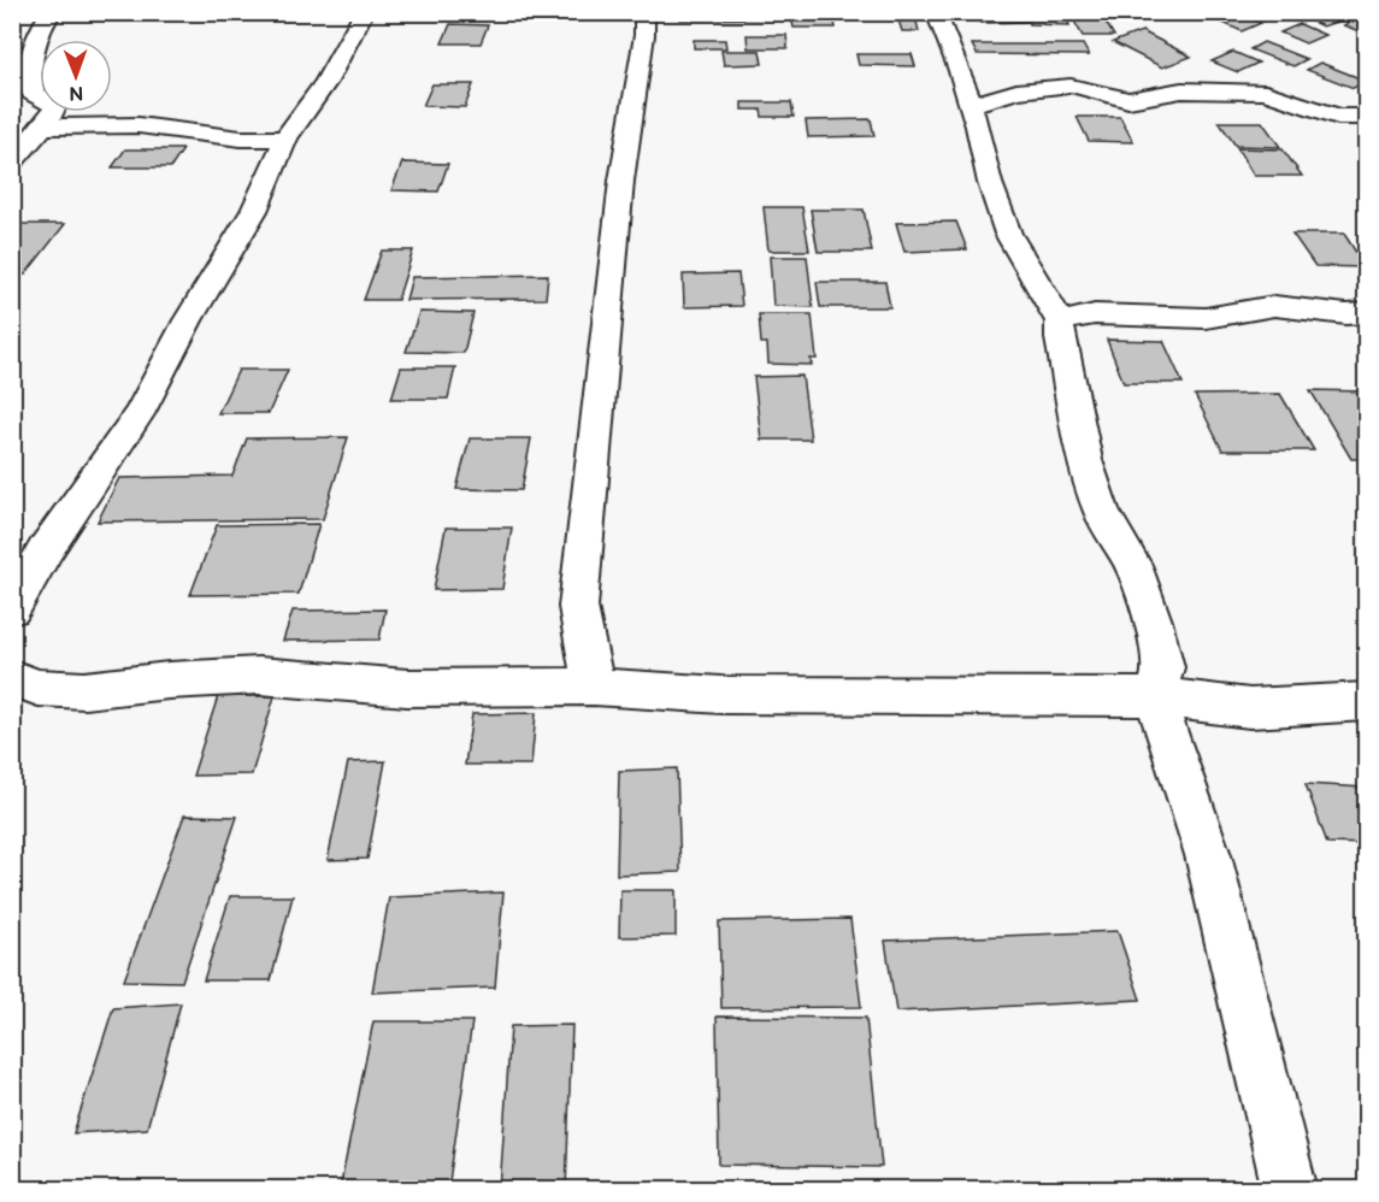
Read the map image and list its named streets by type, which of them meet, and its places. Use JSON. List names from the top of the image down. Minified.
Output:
{"north":"bottom"}
